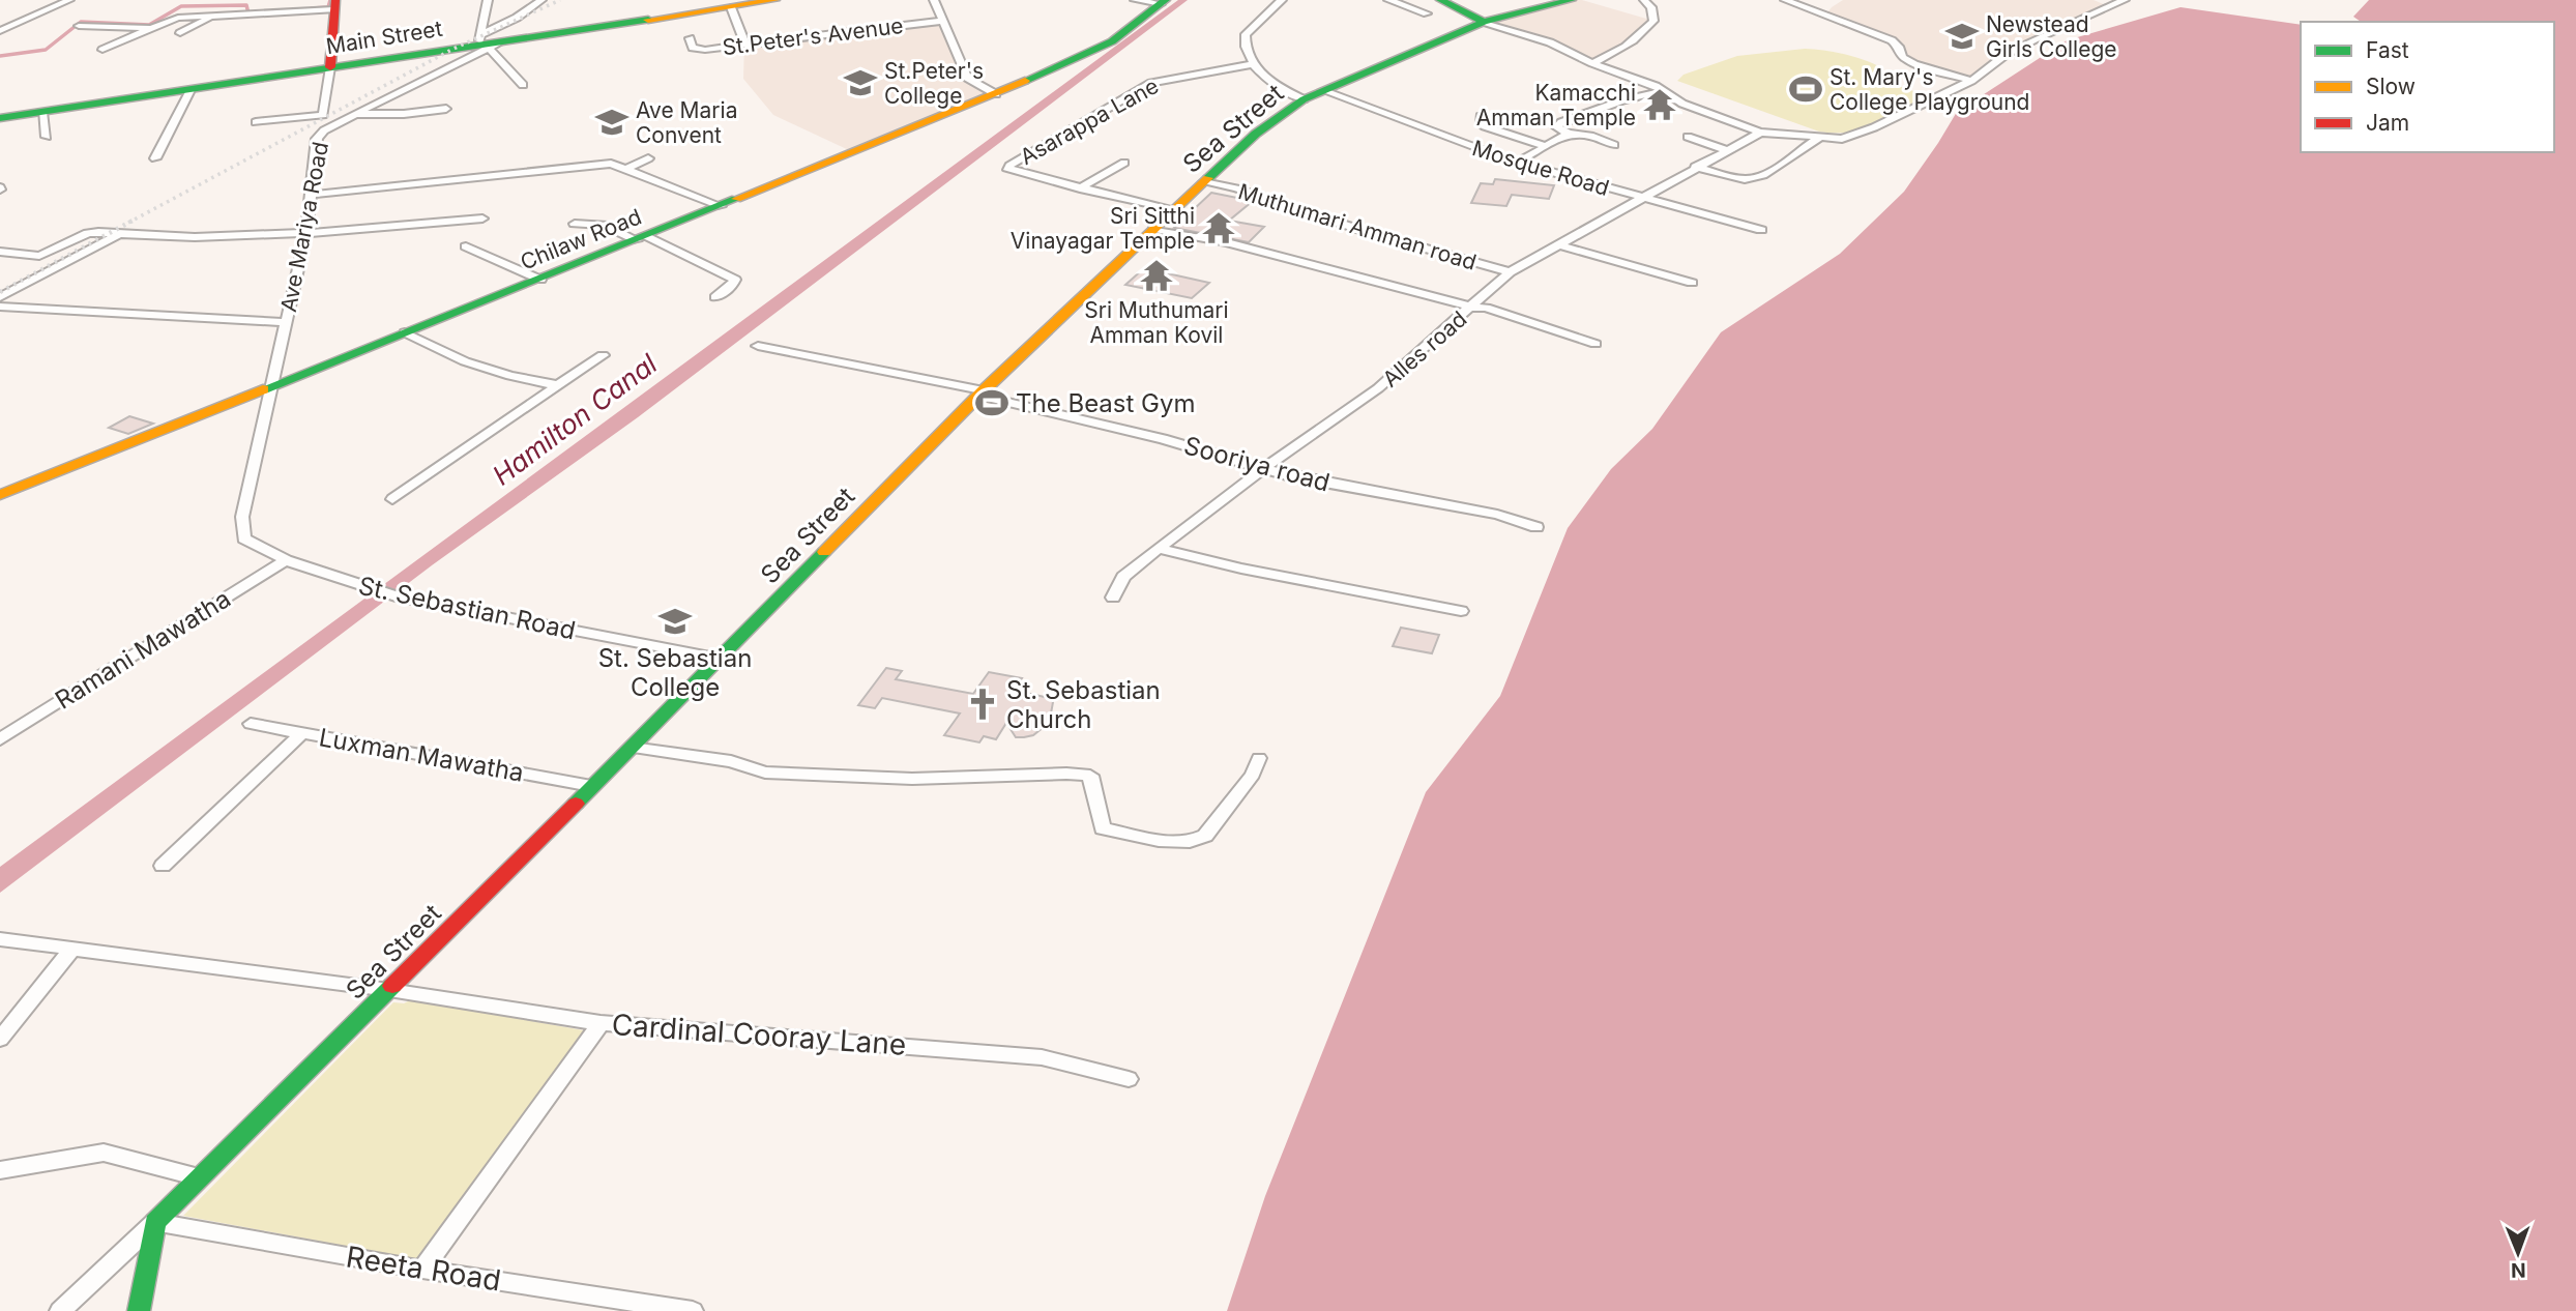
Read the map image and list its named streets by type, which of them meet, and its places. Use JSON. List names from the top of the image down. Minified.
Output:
{"streets":{"street":["St.Peter's Avenue","Main Street","Asarappa Lane","Sea Street","Mosque Road","Ave Mariya Road","Muthumari Amman road","Chilaw Road","Alles road","Sooriya road","St. Sebastian Road","Ramani Mawatha","Luxman Mawatha","Cardinal Cooray Lane","Reeta Road"]},"crossings":[["Main Street","Ave Mariya Road"],["Asarappa Lane","Sea Street"],["Sea Street","Mosque Road"],["Sea Street","Muthumari Amman road"],["Sea Street","Sooriya road"],["Sea Street","St. Sebastian Road"],["Sea Street","Luxman Mawatha"],["Sea Street","Cardinal Cooray Lane"],["Sea Street","Reeta Road"],["Mosque Road","Alles road"],["Ave Mariya Road","Chilaw Road"],["Ave Mariya Road","St. Sebastian Road"],["Muthumari Amman road","Alles road"],["Chilaw Road","St. Sebastian Road"],["Alles road","Sooriya road"],["St. Sebastian Road","Ramani Mawatha"]],"water":["Hamilton Canal"],"places":{"school or university":["Newstead Girls College","St.Peter's College","Ave Maria Convent","St. Sebastian College"],"sports":["St. Mary's College Playground","The Beast Gym"],"temple":["Kamacchi Amman Temple","Sri Sitthi Vinayagar Temple","Sri Muthumari Amman Kovil"],"church":["St. Sebastian Church"]},"legend":["Fast","Slow","Jam"],"north":"bottom"}
